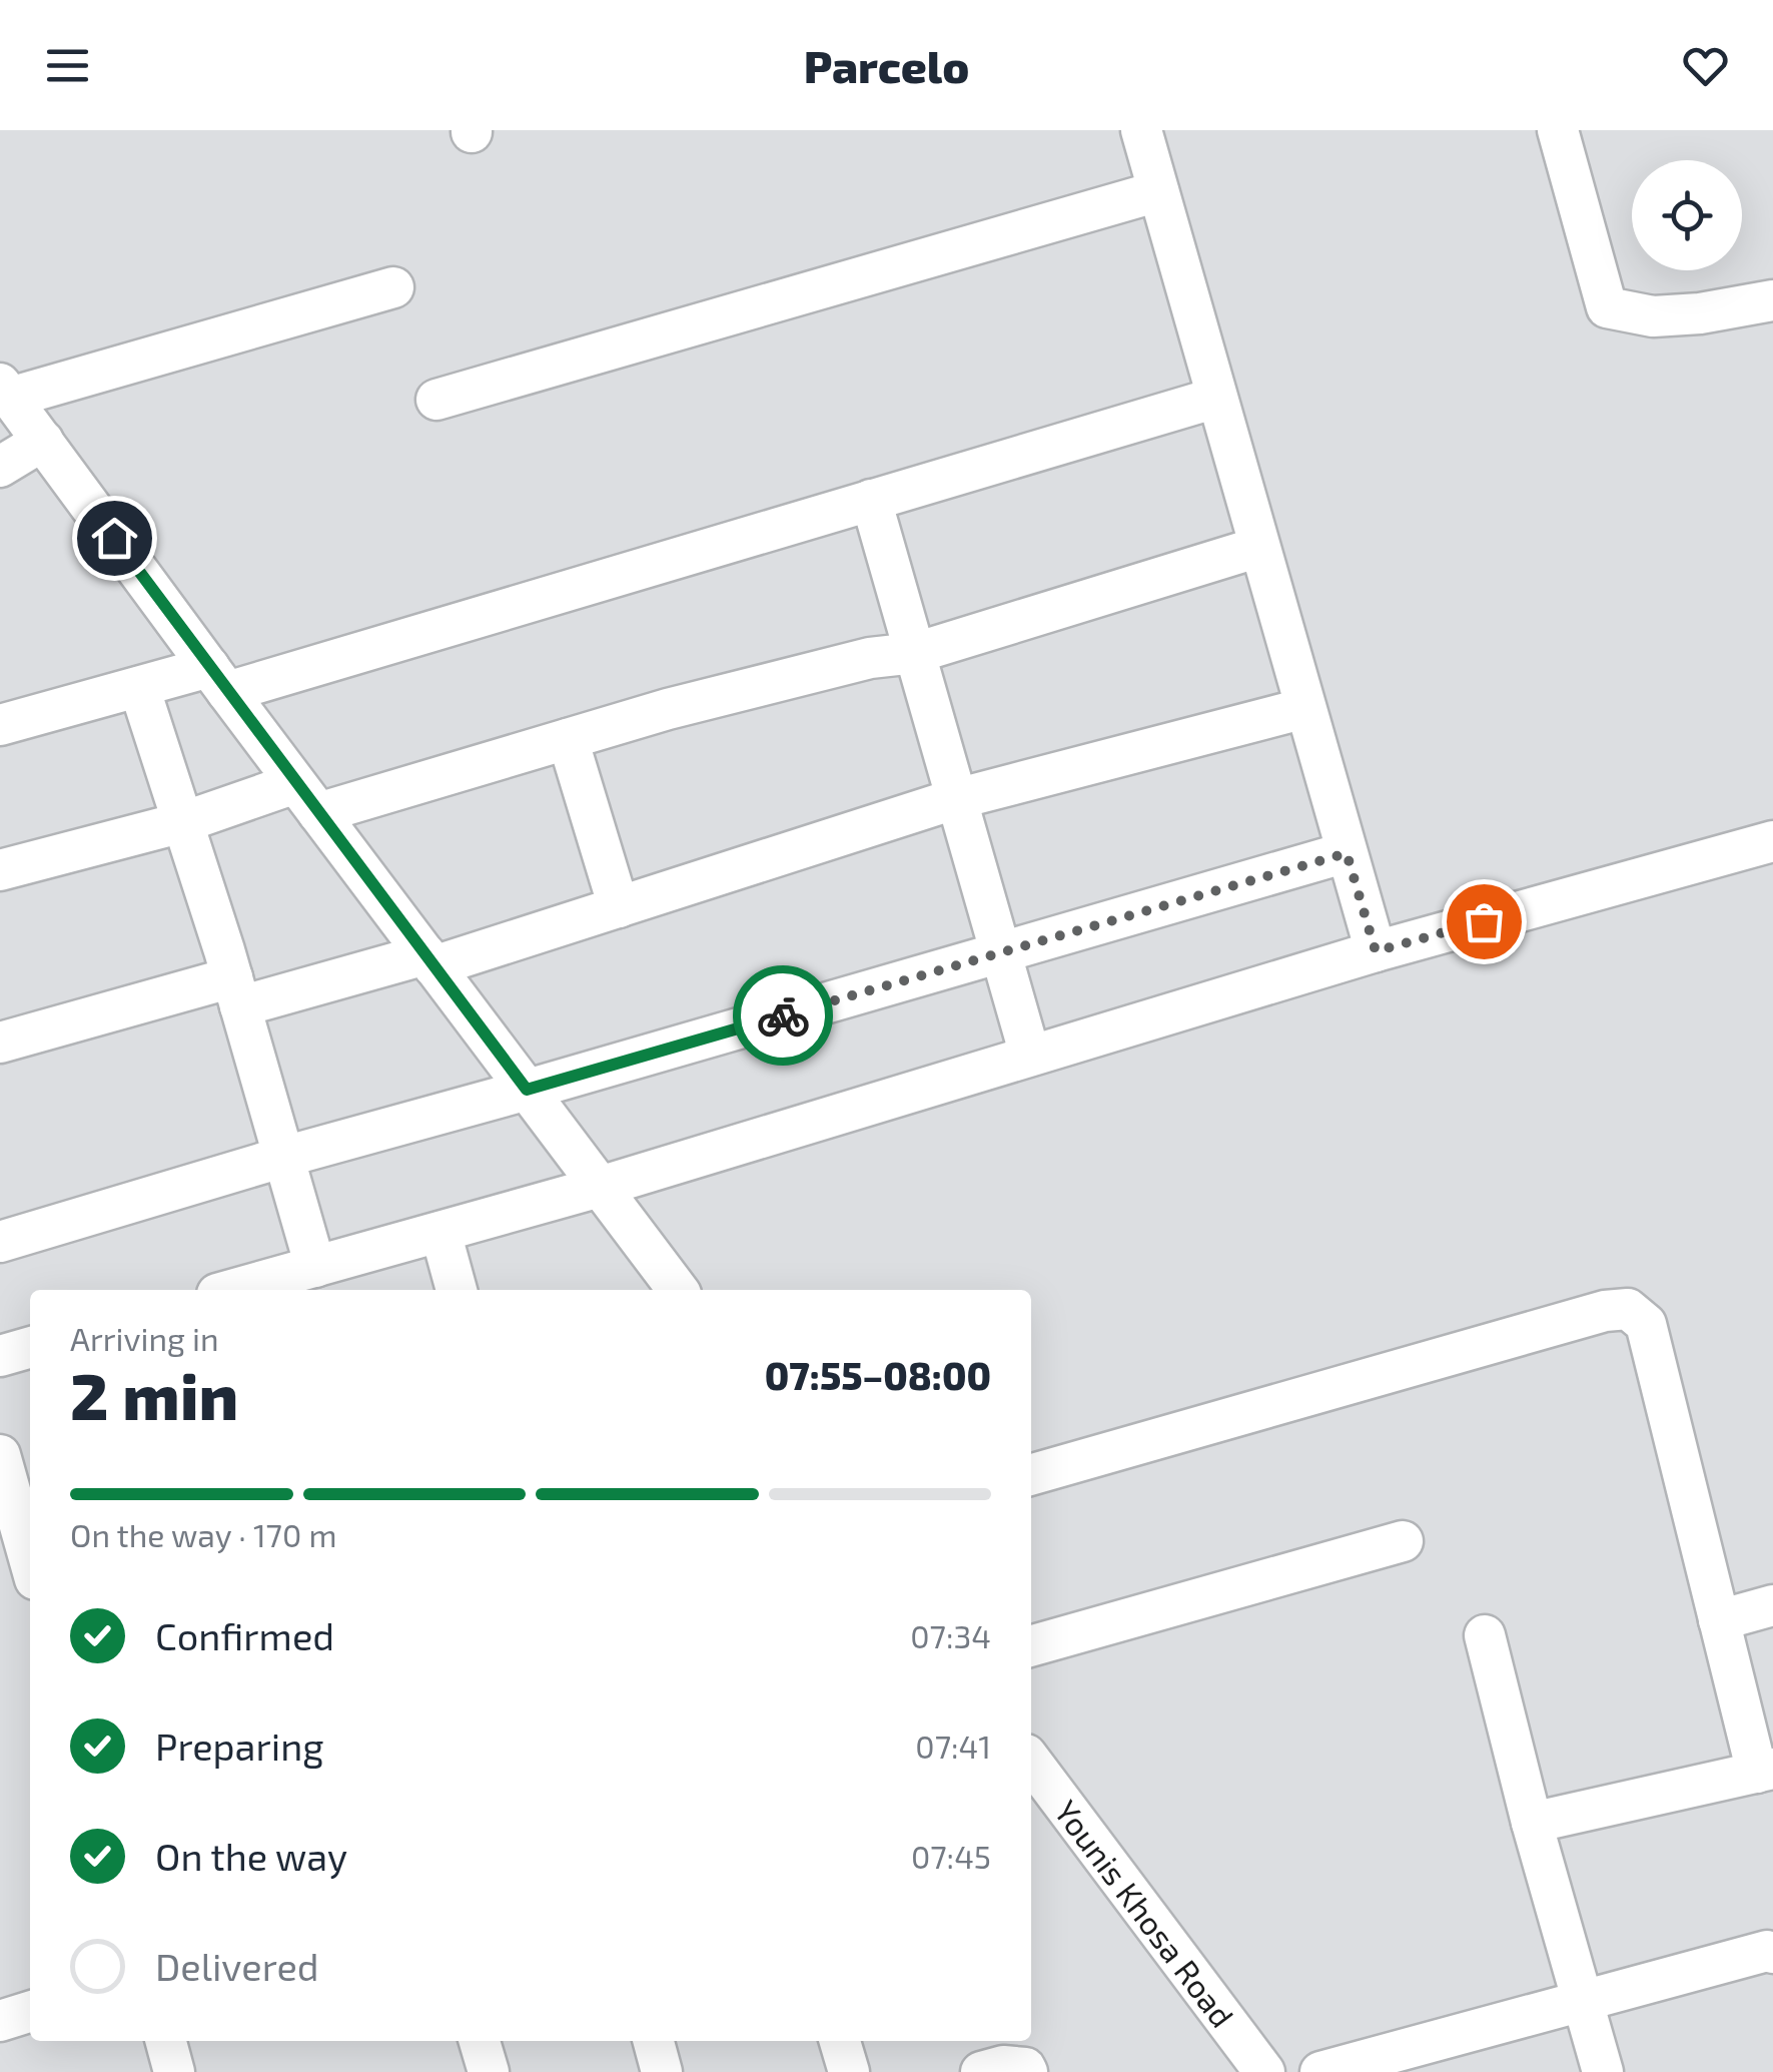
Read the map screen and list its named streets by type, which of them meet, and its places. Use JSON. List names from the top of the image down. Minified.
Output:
{"streets":{"street":["Younis Khosa Road"]},"page":{"header":"Parcelo","heading":["2 min","Arriving in","07:55–08:00"],"bar":"On the way · 170 m","list":[["Confirmed","07:34"],["Preparing","07:41"],["On the way","07:45"],"Delivered"]}}
